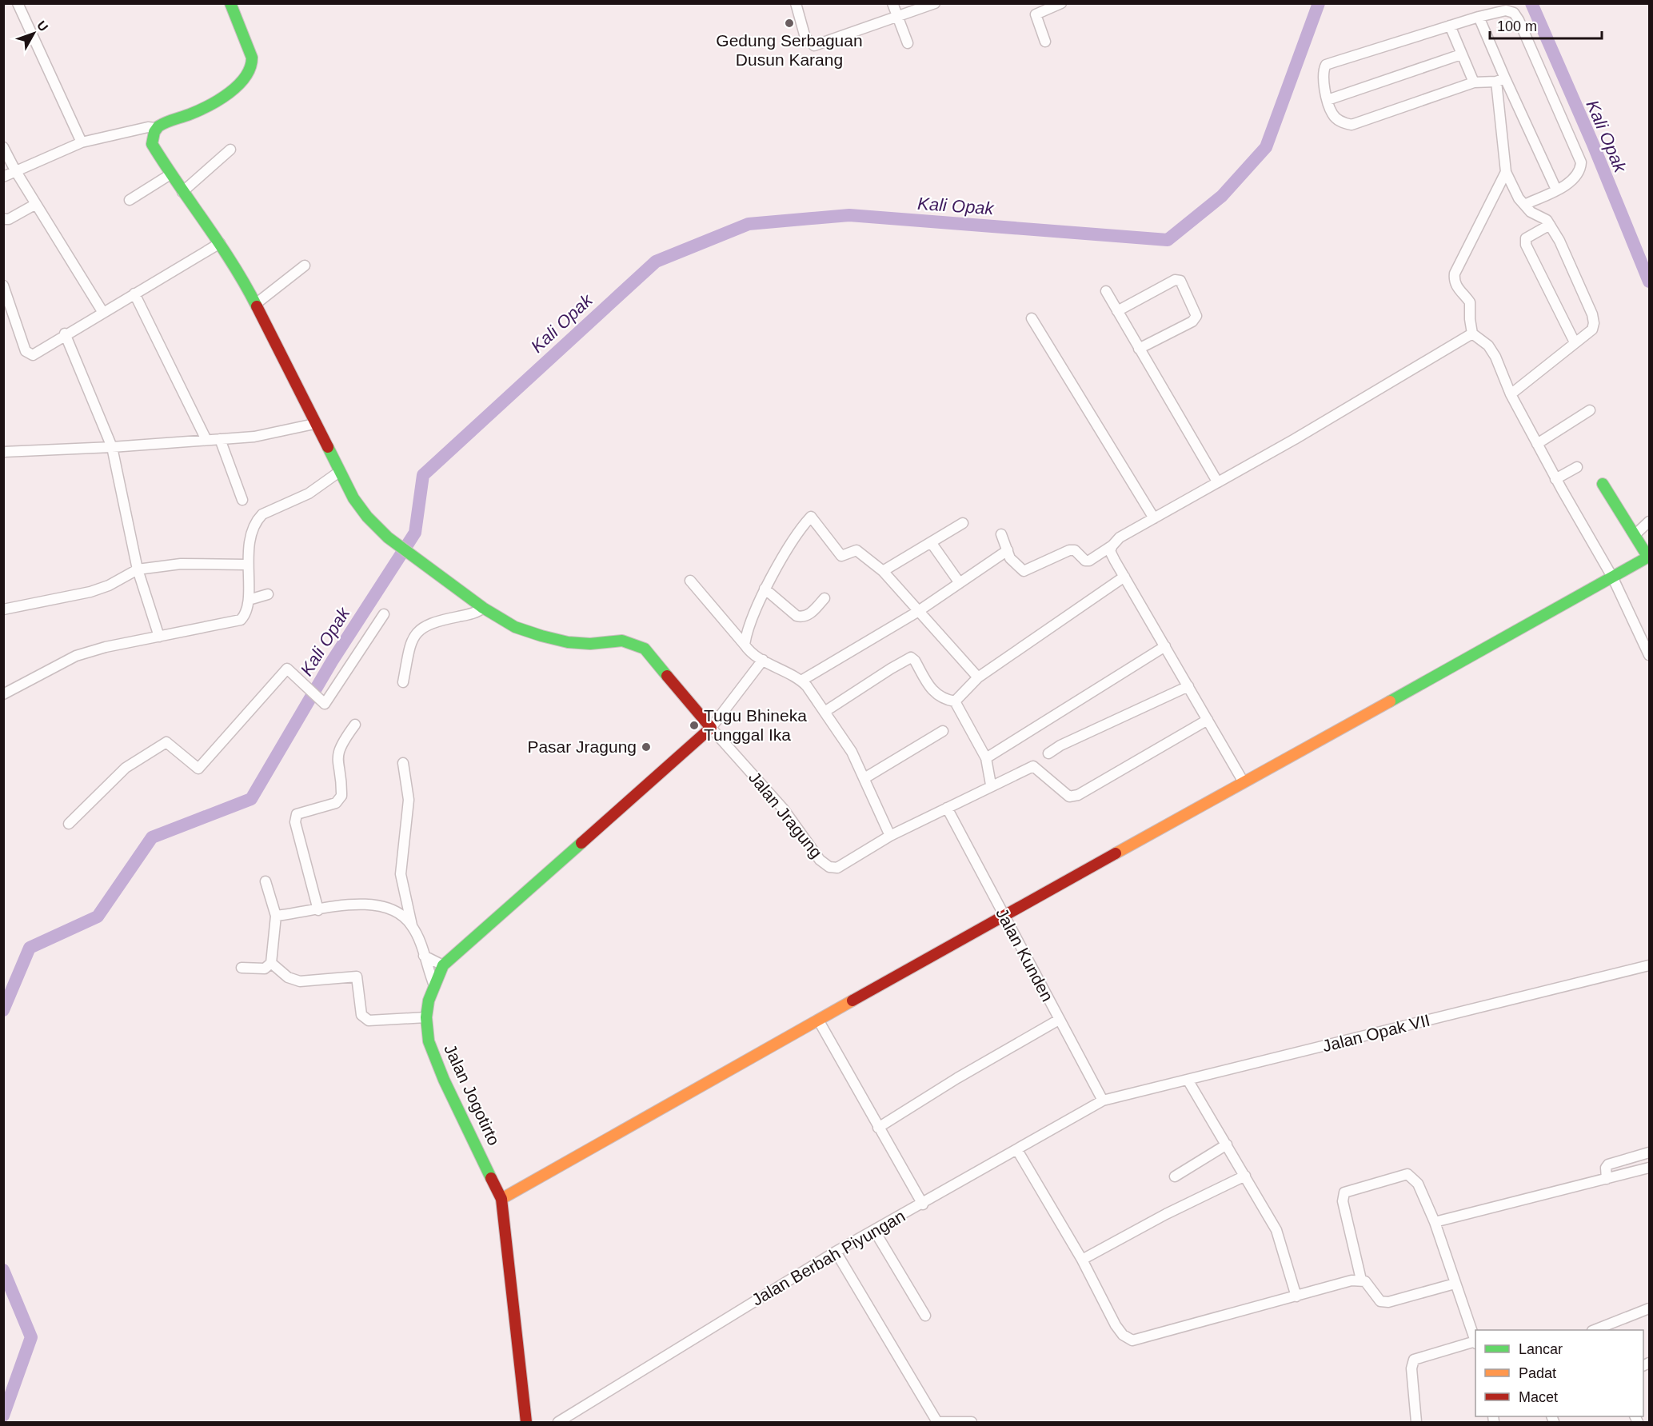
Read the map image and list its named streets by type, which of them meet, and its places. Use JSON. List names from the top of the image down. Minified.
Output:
{"streets":{"street":["Jalan Jragung","Jalan Kunden","Jalan Opak VII","Jalan Jogotirto","Jalan Berbah Piyungan"]},"crossings":[["Jalan Jragung","Jalan Kunden"],["Jalan Jragung","Jalan Jogotirto"],["Jalan Kunden","Jalan Opak VII"],["Jalan Kunden","Jalan Berbah Piyungan"],["Jalan Opak VII","Jalan Berbah Piyungan"]],"water":["Kali Opak"],"places":["Gedung Serbaguan Dusun Karang","Tugu Bhineka Tunggal Ika","Pasar Jragung"],"legend":["Lancar","Padat","Macet"],"scale_bar":"100 m","north":"top right"}
